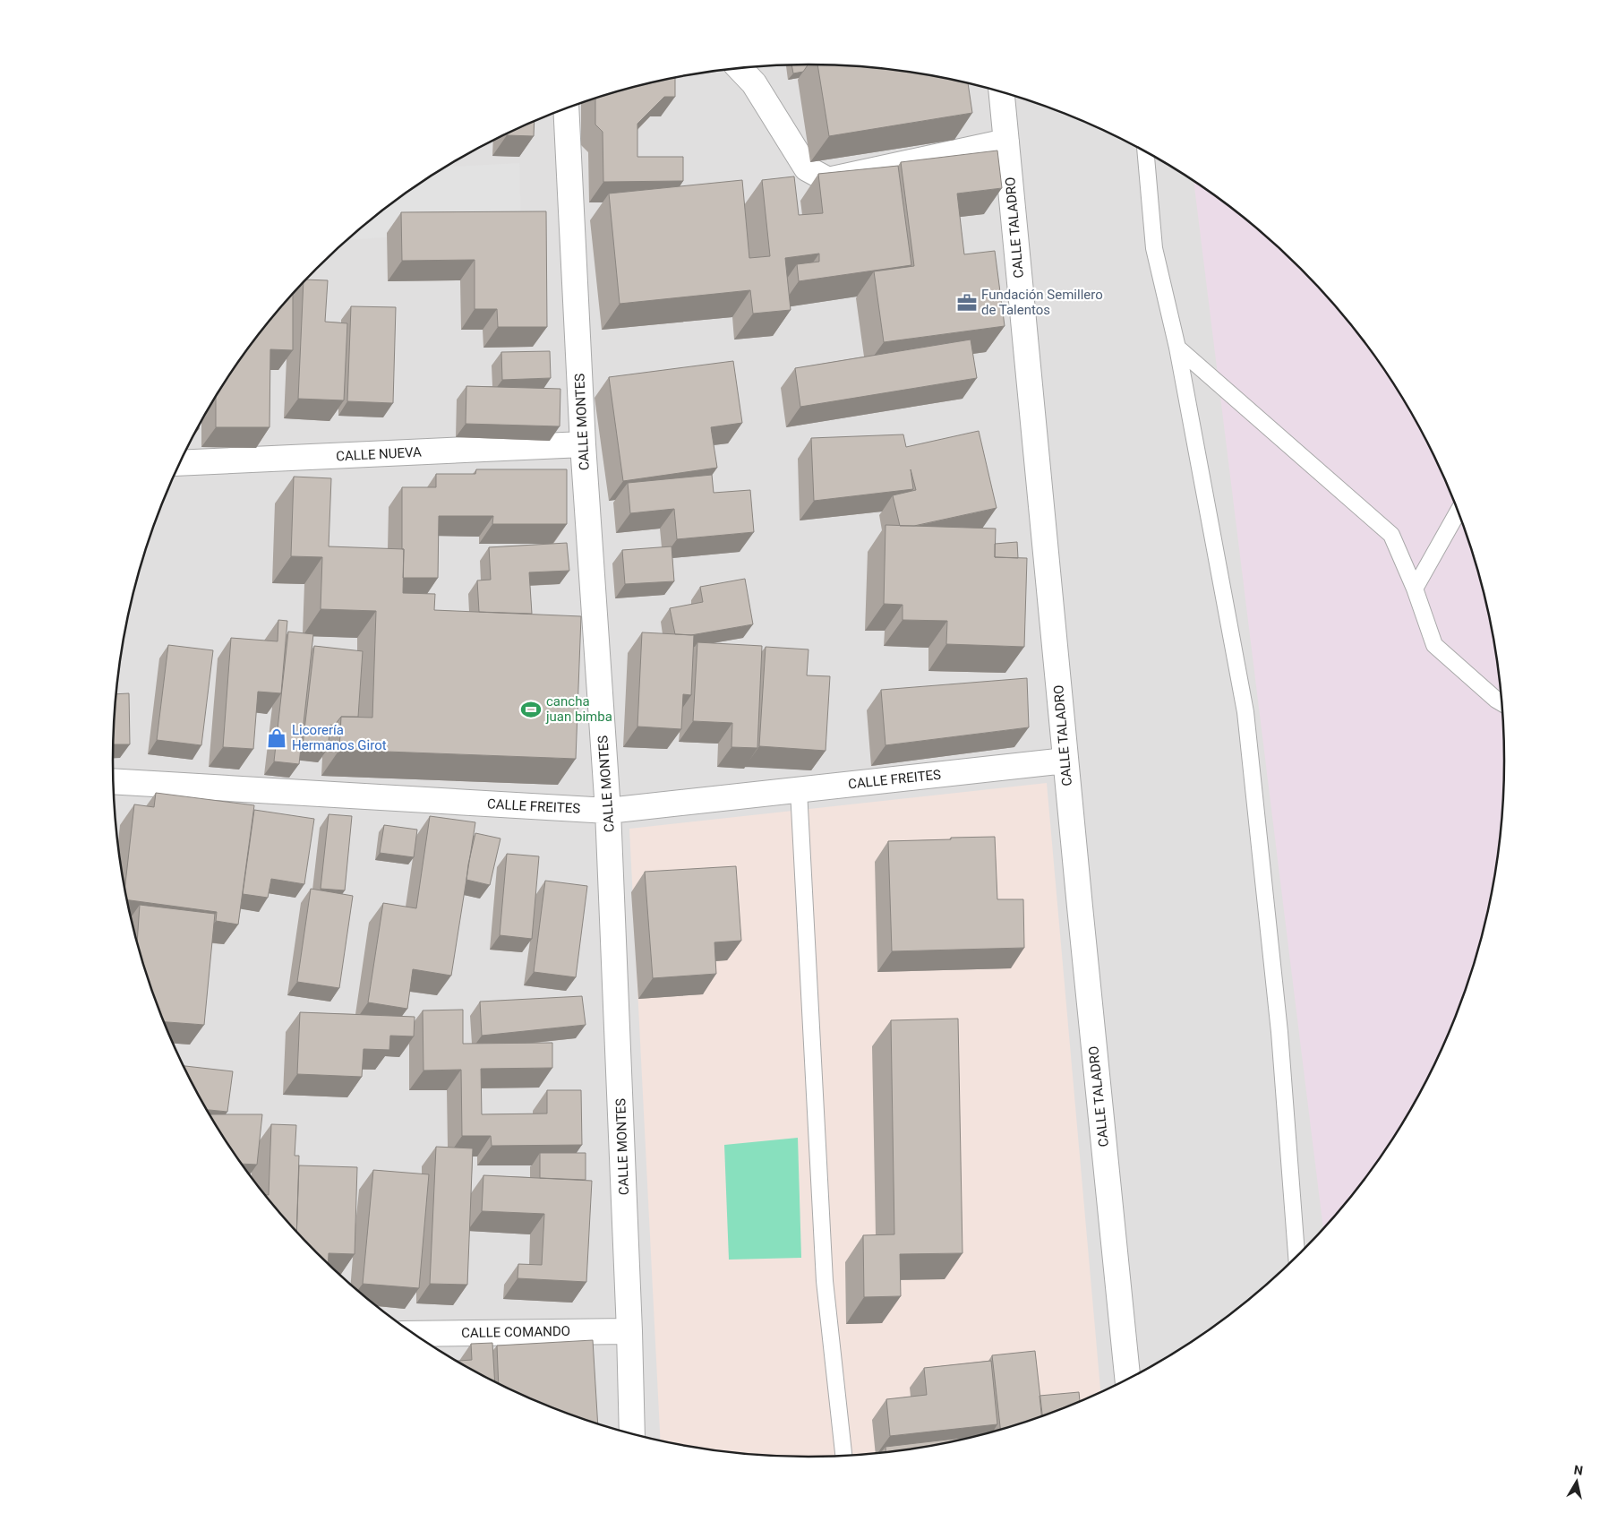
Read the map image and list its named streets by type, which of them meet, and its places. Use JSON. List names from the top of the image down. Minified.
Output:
{"streets":{"street":["CALLE TALADRO","CALLE MONTES","CALLE NUEVA","CALLE FREITES","CALLE COMANDO"]},"crossings":[["CALLE TALADRO","CALLE FREITES"],["CALLE MONTES","CALLE NUEVA"],["CALLE MONTES","CALLE FREITES"],["CALLE MONTES","CALLE COMANDO"]],"places":{"office":["Fundación Semillero de Talentos"],"sports":["cancha juan bimba"],"shop":["Licorería Hermanos Girot"]},"north":"top"}
